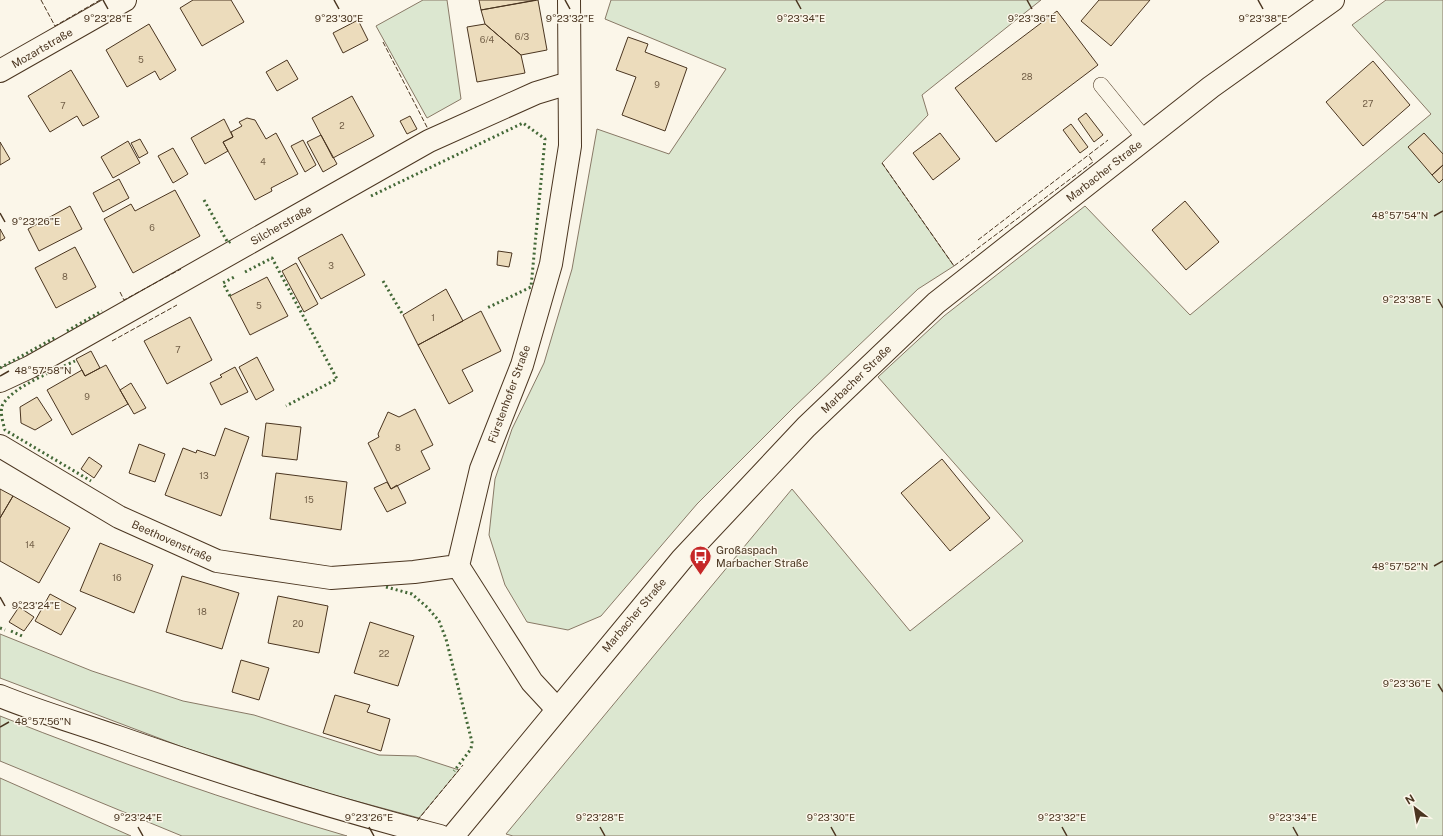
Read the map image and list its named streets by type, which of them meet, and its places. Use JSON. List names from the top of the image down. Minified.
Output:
{"streets":{"street":["Mozartstraße","Marbacher Straße","Silcherstraße","Fürstenhofer Straße","Beethovenstraße"]},"crossings":[["Silcherstraße","Fürstenhofer Straße"],["Fürstenhofer Straße","Beethovenstraße"]],"places":{"bus stop":["Großaspach Marbacher Straße"]},"house_numbers":["6/3","6/4","5","28","9","27","7","2","4","6","3","8","5","1","7","9","8","13","15","14","16","18","20","22"],"north":"top left","coordinates":["9°23'28\"E","9°23'30\"E","9°23'32\"E","9°23'34\"E","9°23'36\"E","9°23'38\"E","48°57'54\"N","9°23'26\"E","48°57'58\"N","48°57'52\"N","9°23'24\"E","48°57'56\"N"]}
